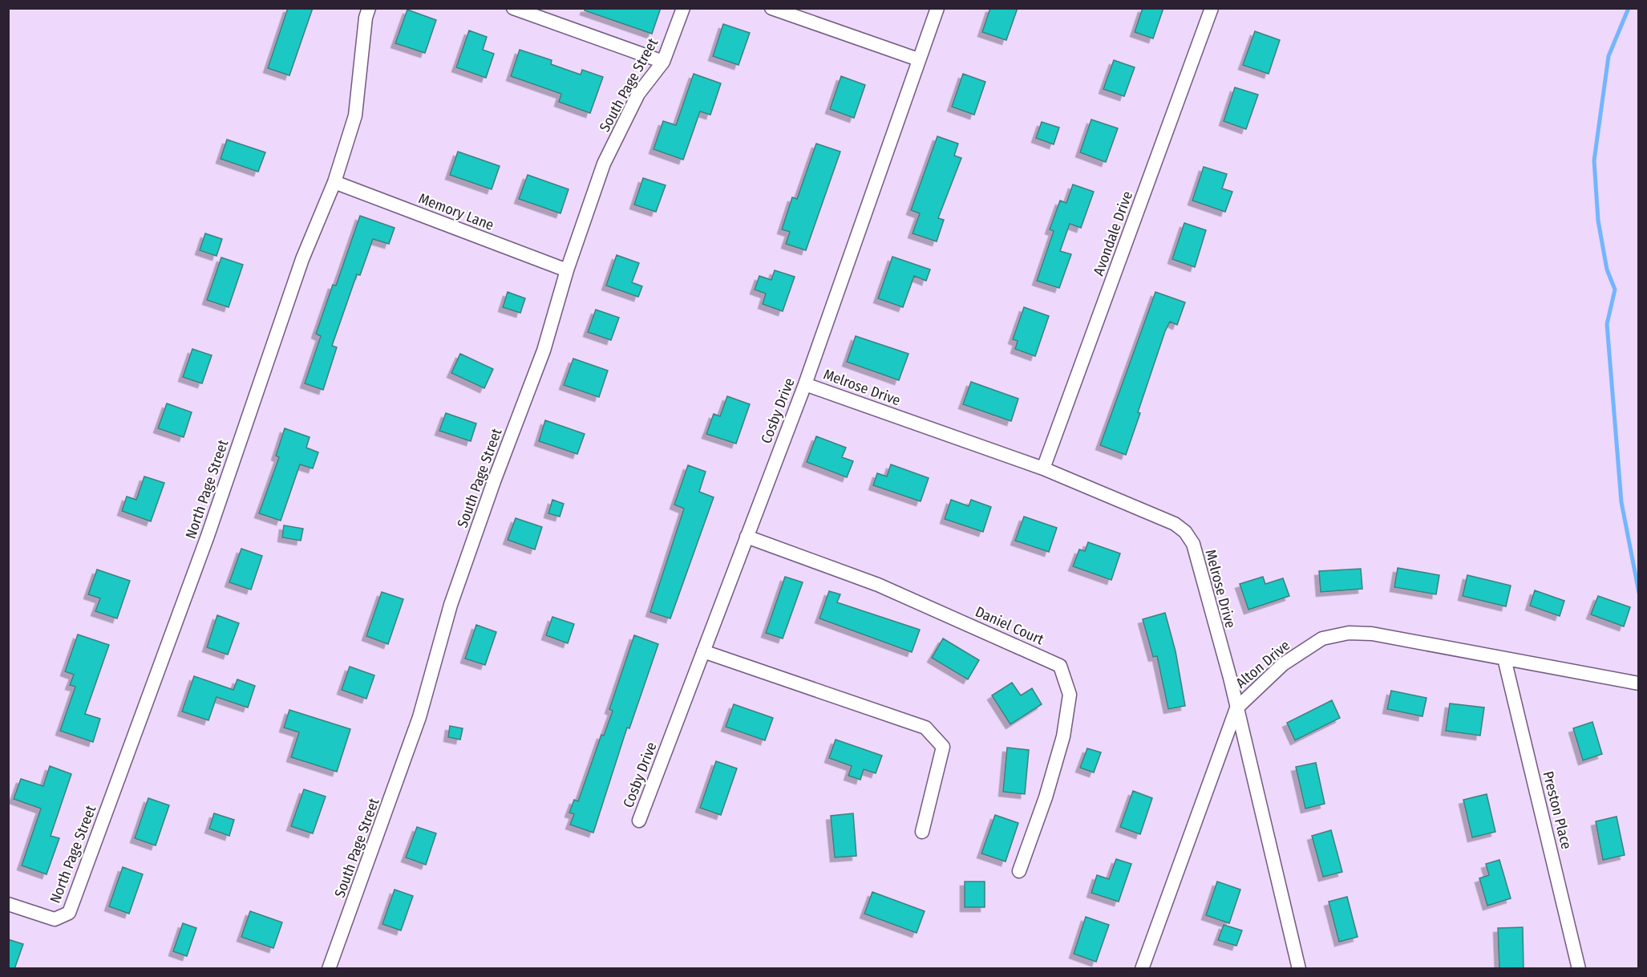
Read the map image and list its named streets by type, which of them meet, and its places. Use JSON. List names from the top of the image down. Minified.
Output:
{"streets":{"street":["South Page Street","Memory Lane","Avondale Drive","Melrose Drive","Cosby Drive","North Page Street","Daniel Court","Alton Drive","Preston Place"]},"crossings":[["South Page Street","Memory Lane"],["Memory Lane","North Page Street"],["Avondale Drive","Melrose Drive"],["Melrose Drive","Cosby Drive"],["Melrose Drive","Alton Drive"],["Cosby Drive","Daniel Court"],["Alton Drive","Preston Place"]]}
